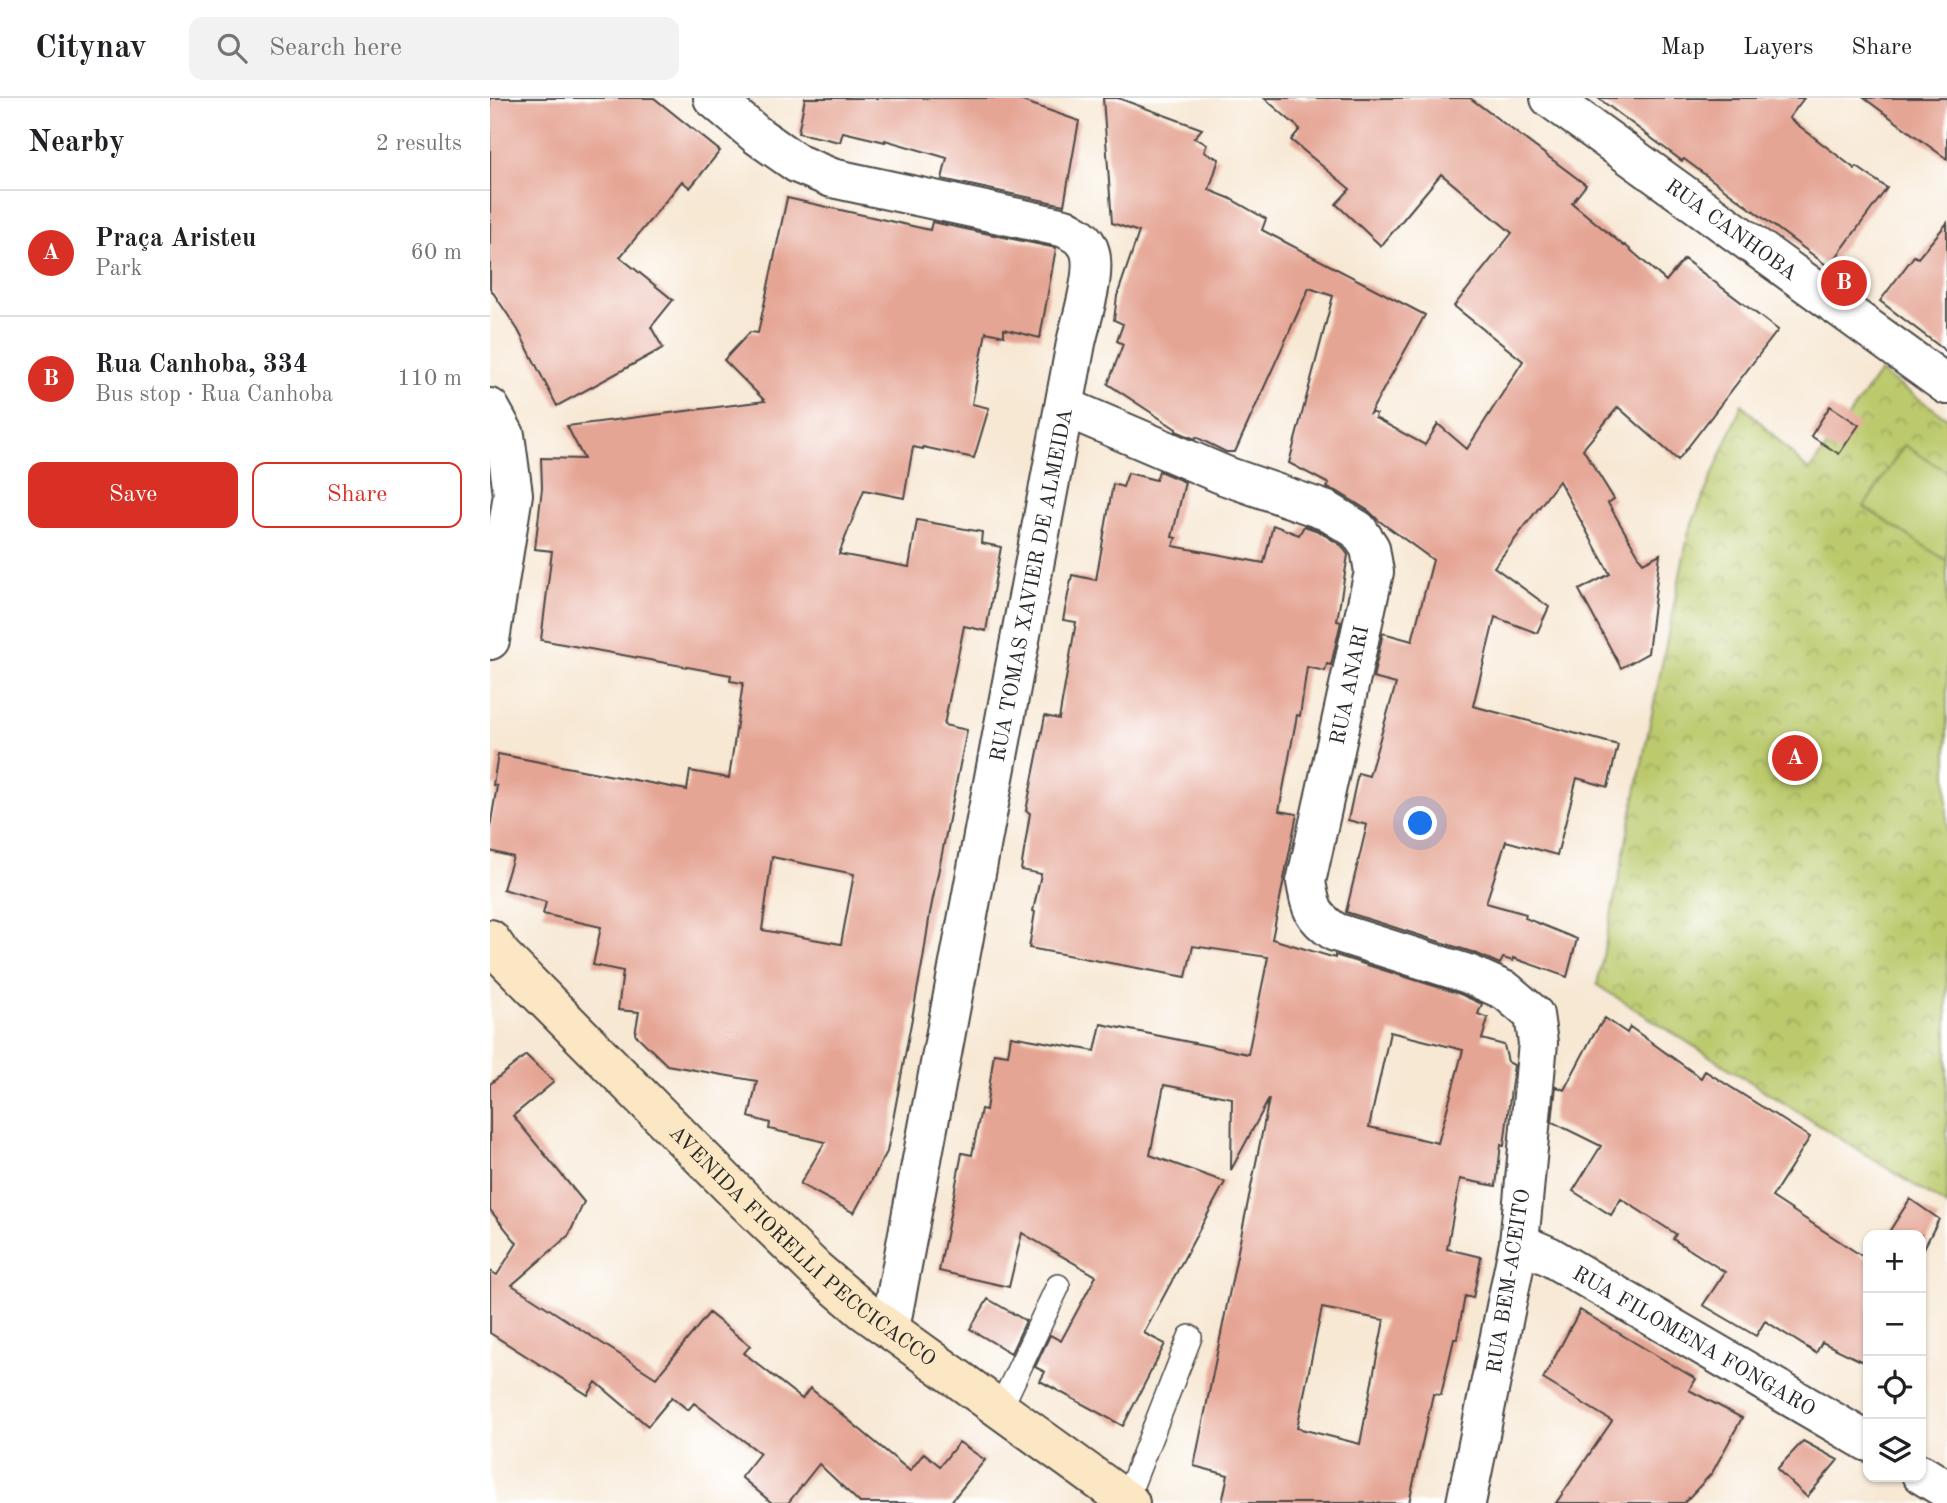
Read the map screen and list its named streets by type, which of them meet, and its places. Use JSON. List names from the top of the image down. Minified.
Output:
{"streets":{"main road":["AVENIDA FIORELLI PECCICACCO"],"street":["RUA CANHOBA","RUA TOMAS XAVIER DE ALMEIDA","RUA ANARI","RUA BEM-ACEITO","RUA FILOMENA FONGARO"]},"crossings":[["RUA TOMAS XAVIER DE ALMEIDA","RUA ANARI"],["RUA TOMAS XAVIER DE ALMEIDA","AVENIDA FIORELLI PECCICACCO"],["RUA ANARI","RUA BEM-ACEITO"],["RUA BEM-ACEITO","RUA FILOMENA FONGARO"]],"page":{"header":"Citynav","search":"Search here","nav":["Map","Layers","Share"],"heading":["Nearby","2 results"],"list":[{"mark":"A","name":"Praça Aristeu","note":"Park","value":"60 m"},{"mark":"B","name":"Rua Canhoba, 334","note":"Bus stop · Rua Canhoba","value":"110 m"}],"pins":["B","A"],"buttons":["Save","Share"],"map_buttons":["+","−"]}}
